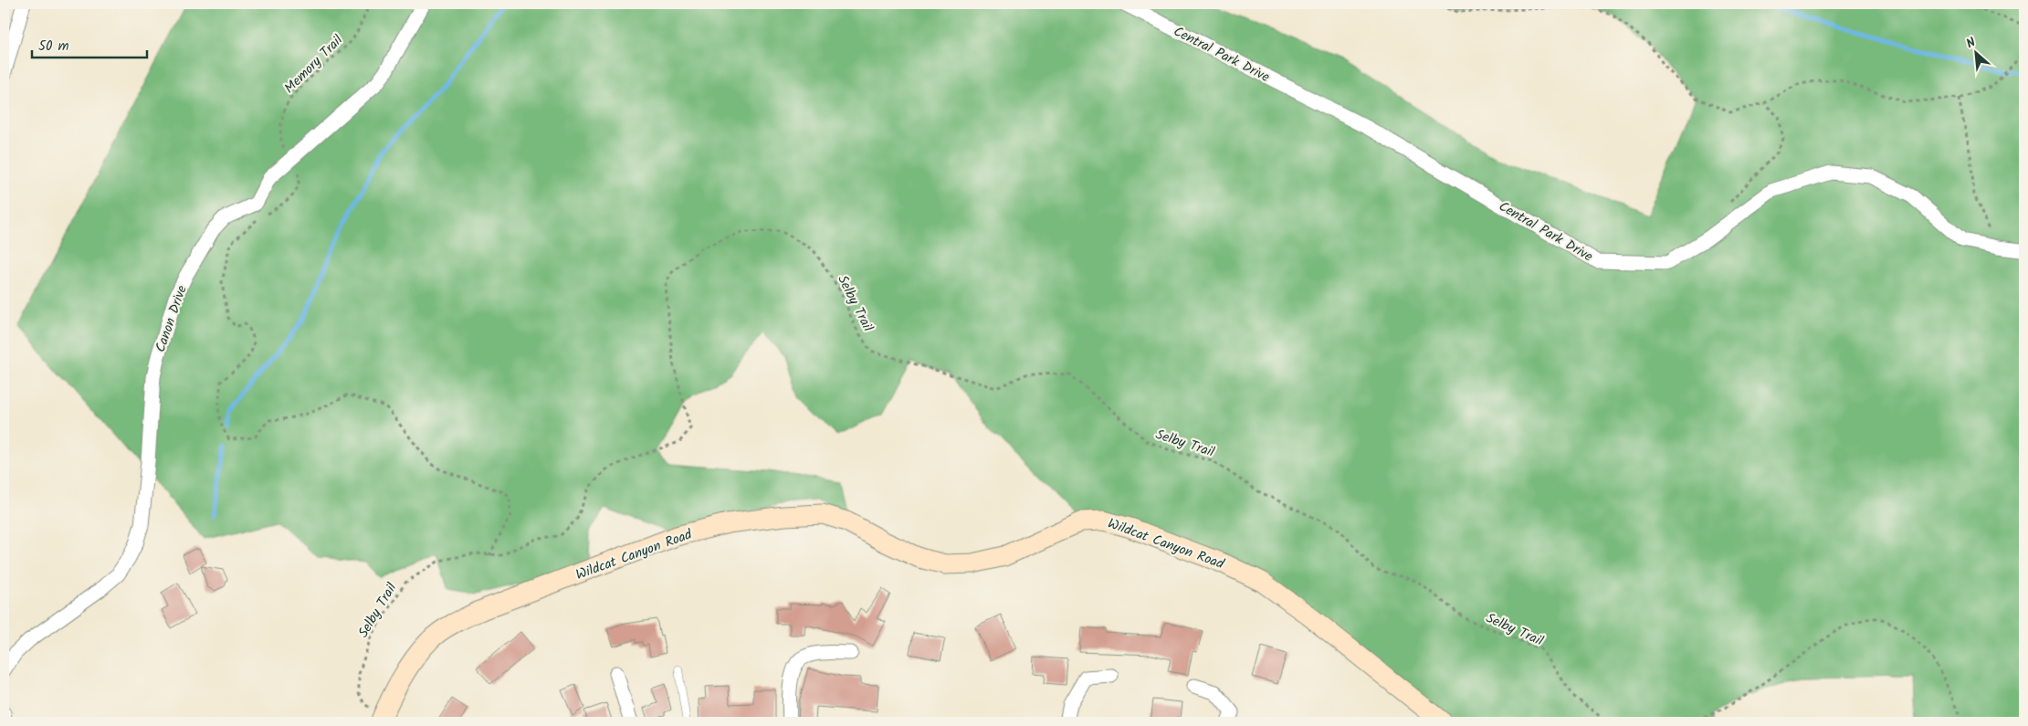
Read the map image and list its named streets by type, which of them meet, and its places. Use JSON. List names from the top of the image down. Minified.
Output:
{"streets":{"street":["Central Park Drive","Canon Drive","Wildcat Canyon Road"],"path":["Memory Trail","Selby Trail"]},"crossings":[["Memory Trail","Selby Trail"],["Memory Trail","Canon Drive"],["Selby Trail","Wildcat Canyon Road"]],"scale_bar":"50 m","north":"top left"}
